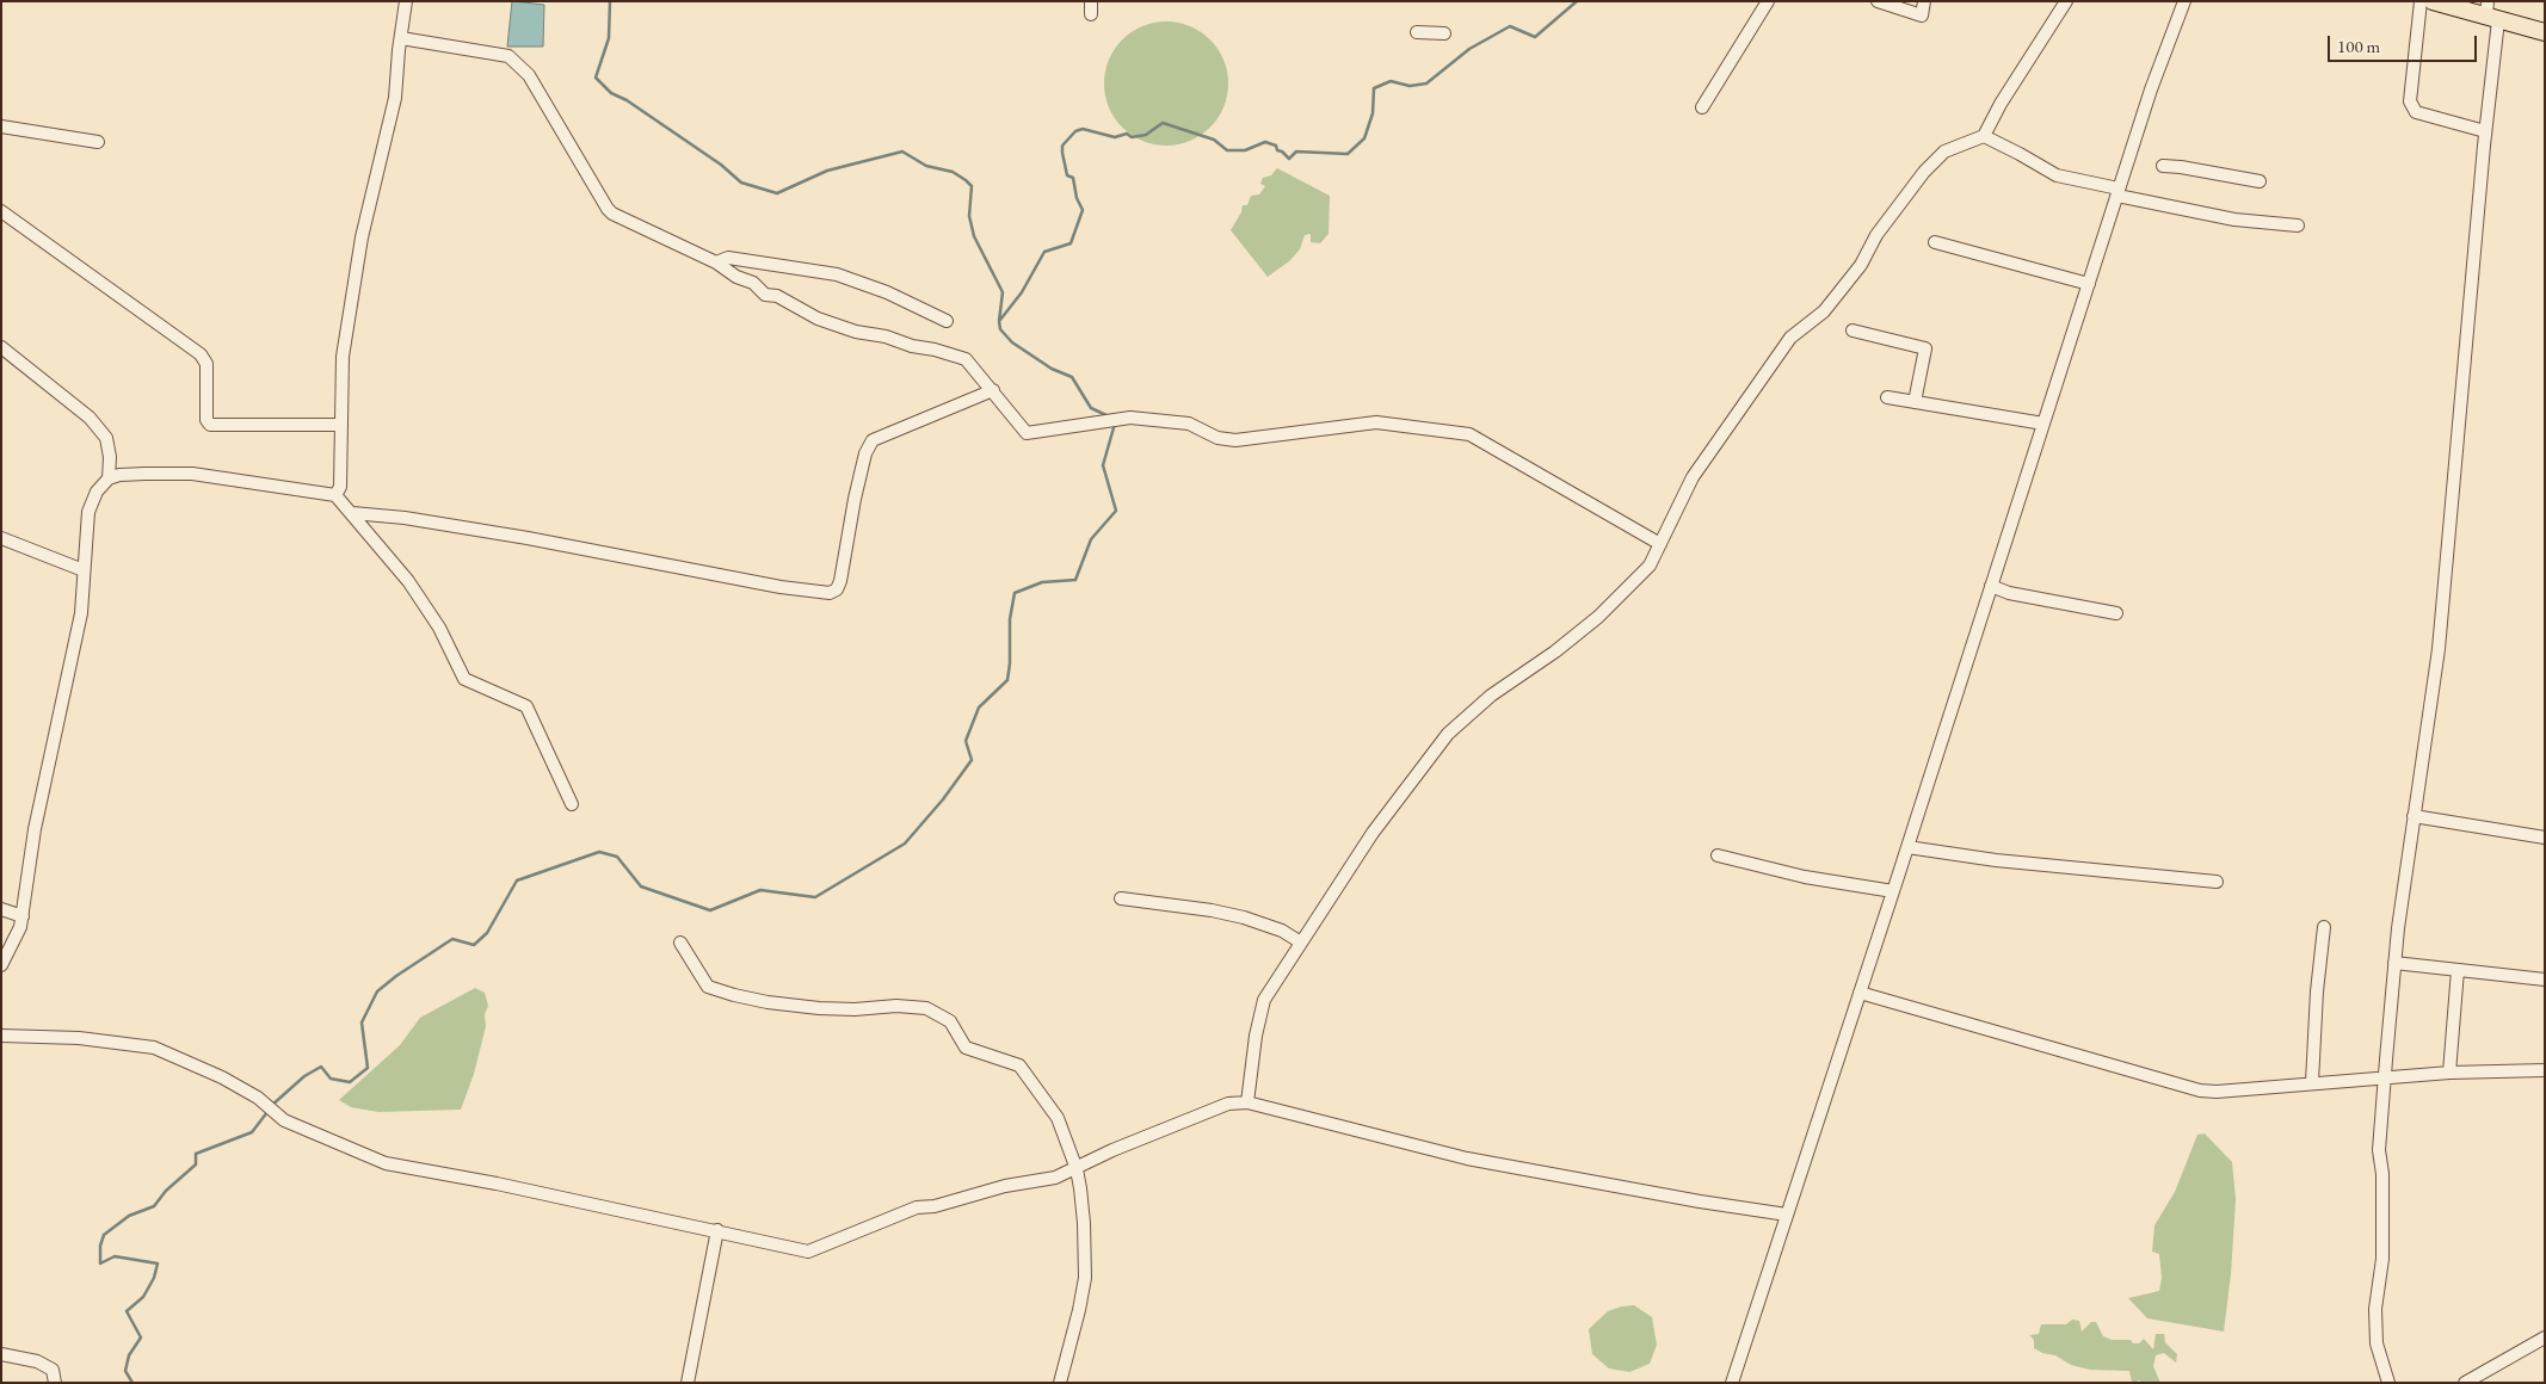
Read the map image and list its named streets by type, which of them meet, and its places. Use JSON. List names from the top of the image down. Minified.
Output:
{"scale_bar":"100 m"}
